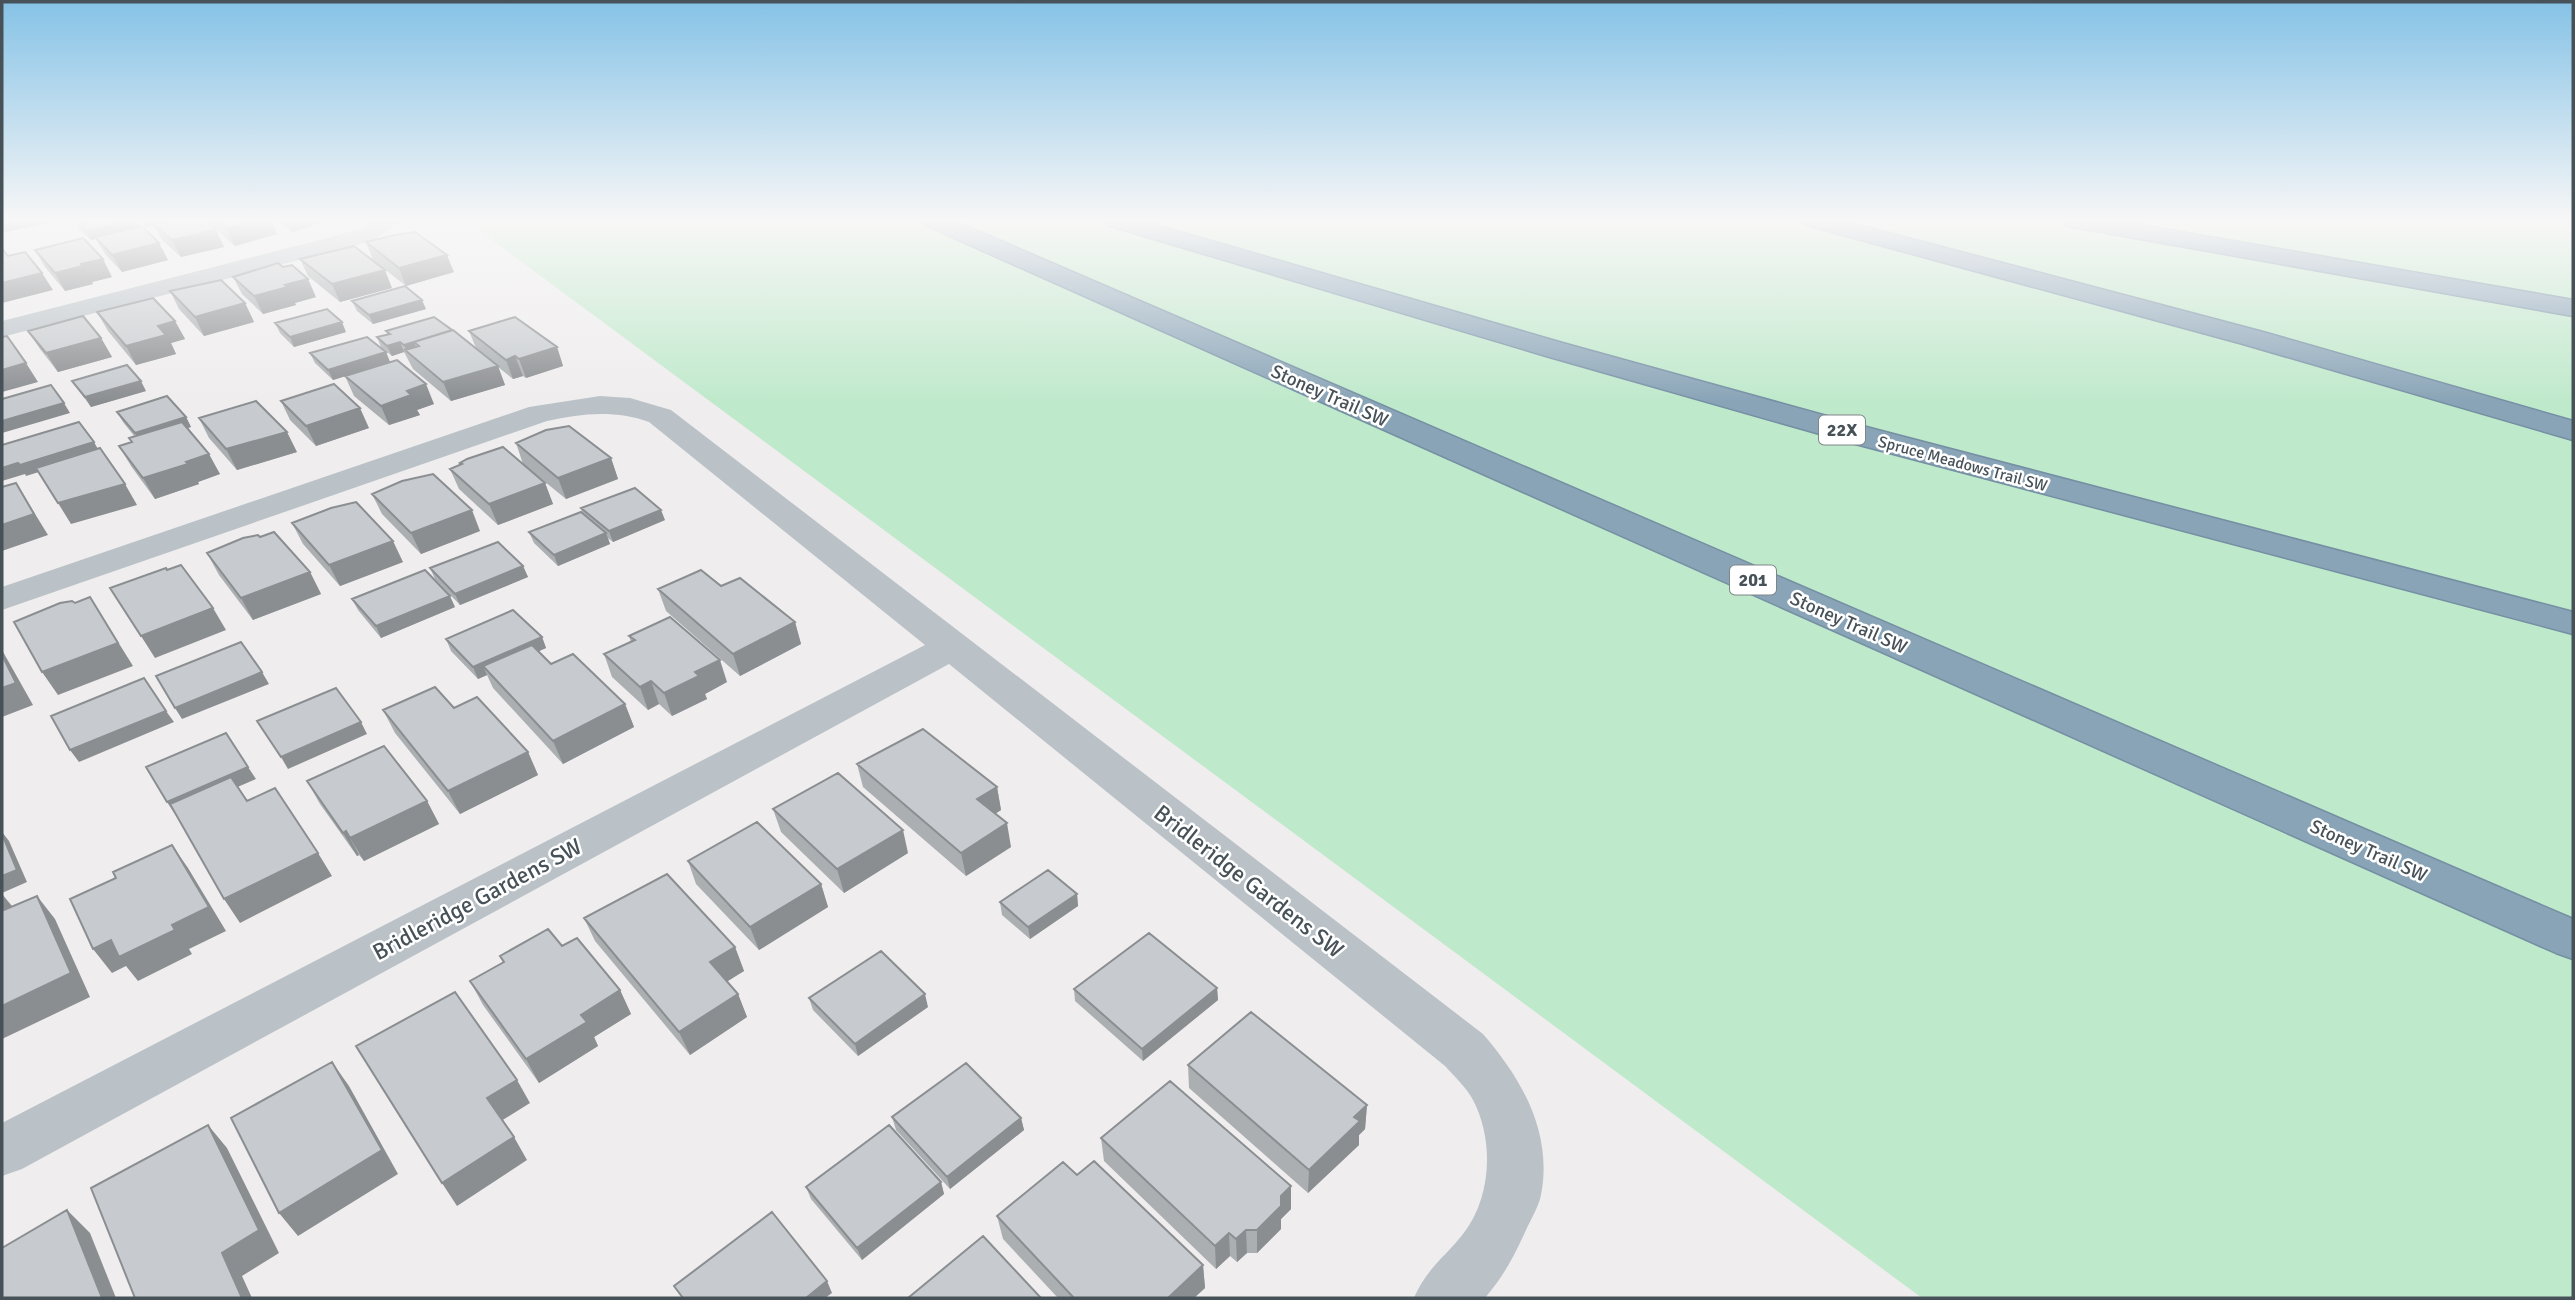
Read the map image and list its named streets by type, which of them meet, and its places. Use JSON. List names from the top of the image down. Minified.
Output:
{"streets":{"highway":["Stoney Trail SW","22X","Spruce Meadows Trail SW","201"],"street":["Bridleridge Gardens SW"]}}
